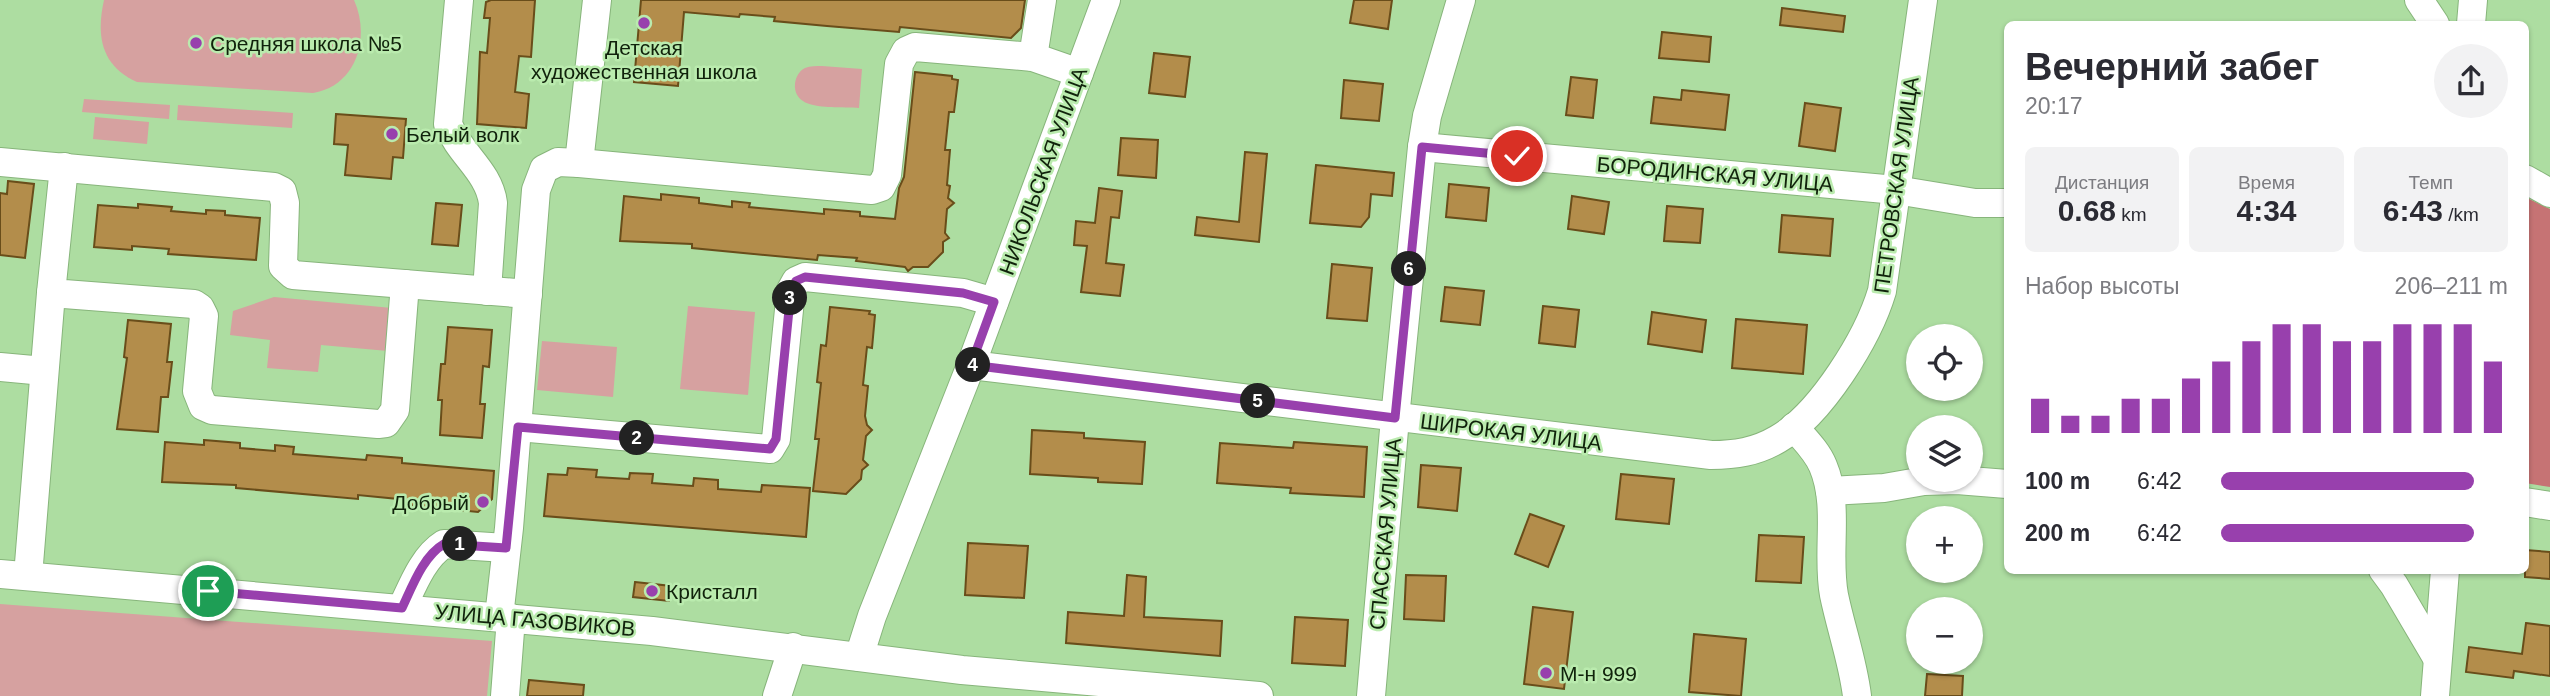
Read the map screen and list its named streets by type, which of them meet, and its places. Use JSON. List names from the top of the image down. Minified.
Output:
{"streets":{"street":["НИКОЛЬСКАЯ УЛИЦА","БОРОДИНСКАЯ УЛИЦА","ПЕТРОВСКАЯ УЛИЦА","ШИРОКАЯ УЛИЦА","СПАССКАЯ УЛИЦА","УЛИЦА ГАЗОВИКОВ"]},"crossings":[["НИКОЛЬСКАЯ УЛИЦА","ШИРОКАЯ УЛИЦА"],["НИКОЛЬСКАЯ УЛИЦА","УЛИЦА ГАЗОВИКОВ"],["БОРОДИНСКАЯ УЛИЦА","ПЕТРОВСКАЯ УЛИЦА"],["БОРОДИНСКАЯ УЛИЦА","СПАССКАЯ УЛИЦА"],["ПЕТРОВСКАЯ УЛИЦА","ШИРОКАЯ УЛИЦА"],["ШИРОКАЯ УЛИЦА","СПАССКАЯ УЛИЦА"]],"places":["Детская художественная школа","Средняя школа №5","Белый волк","Добрый","Кристалл","М-н 999"],"page":{"heading":["Вечерний забег","20:17"],"stats":[["Дистанция","0.68 km"],["Время","4:34"],["Темп","6:43 /km"]],"pins":["6","3","4","5","2","1"],"chart":["Набор высоты","206–211 m"],"map_buttons":["+","−"],"list":[{"name":"100 m","note":"6:42"},{"name":"200 m","note":"6:42"}]}}
